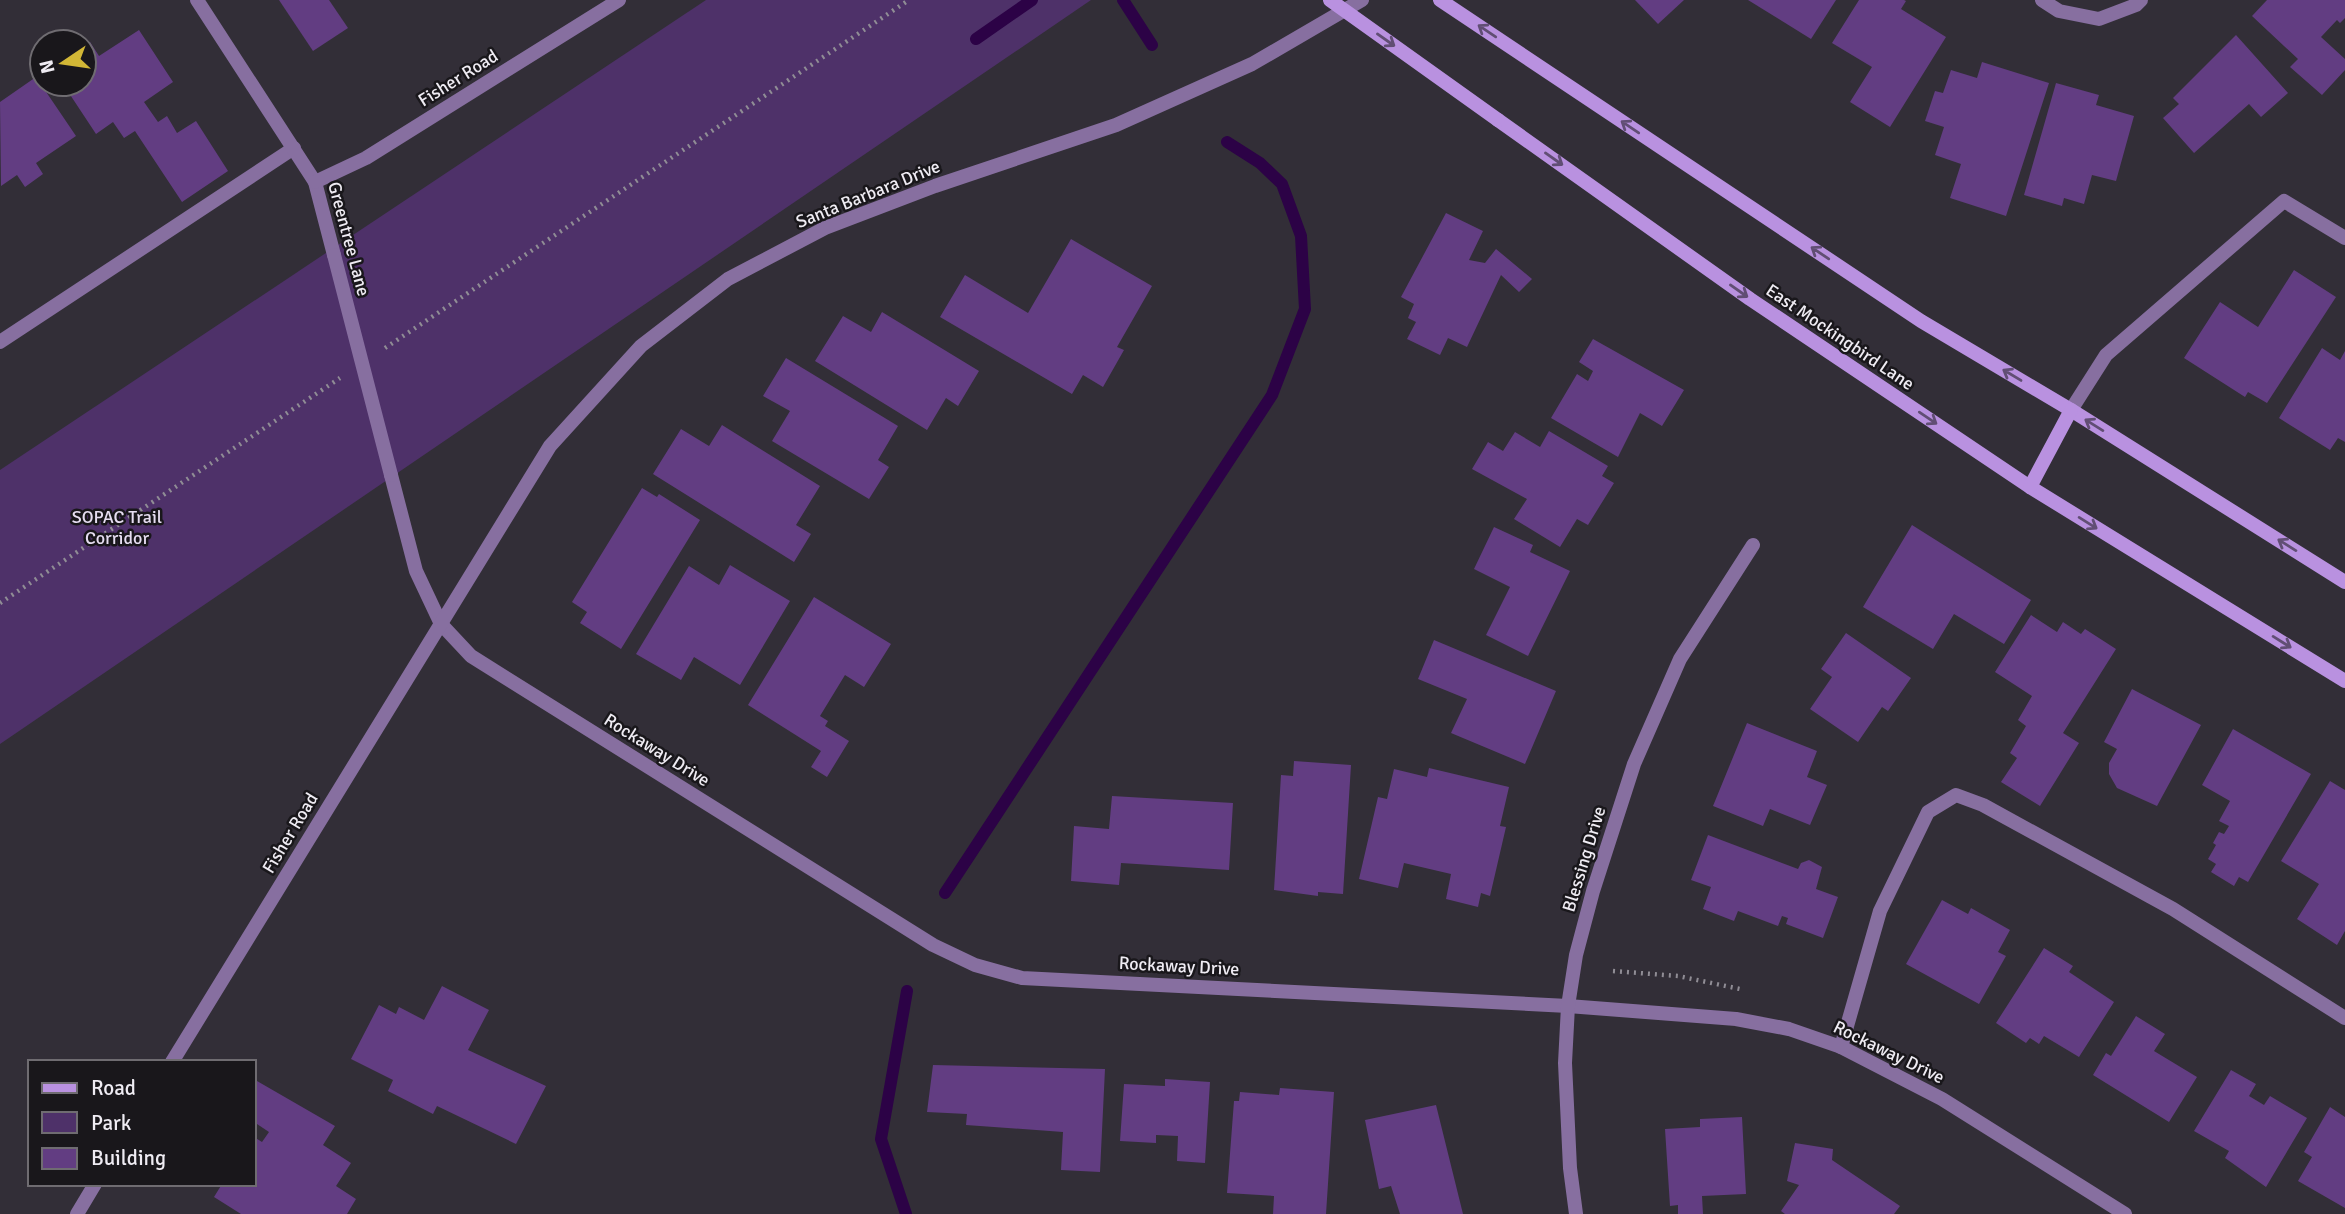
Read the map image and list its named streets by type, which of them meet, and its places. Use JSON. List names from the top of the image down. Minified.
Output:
{"streets":{"main road":["East Mockingbird Lane"],"street":["Fisher Road","Santa Barbara Drive","Greentree Lane","Rockaway Drive","Blessing Drive"]},"crossings":[["Fisher Road","Santa Barbara Drive"],["Fisher Road","Greentree Lane"],["Fisher Road","Rockaway Drive"],["Santa Barbara Drive","Rockaway Drive"],["Greentree Lane","Rockaway Drive"],["Rockaway Drive","Blessing Drive"]],"parks":["SOPAC Trail Corridor"],"legend":["Road","Park","Building"],"north":"left"}
